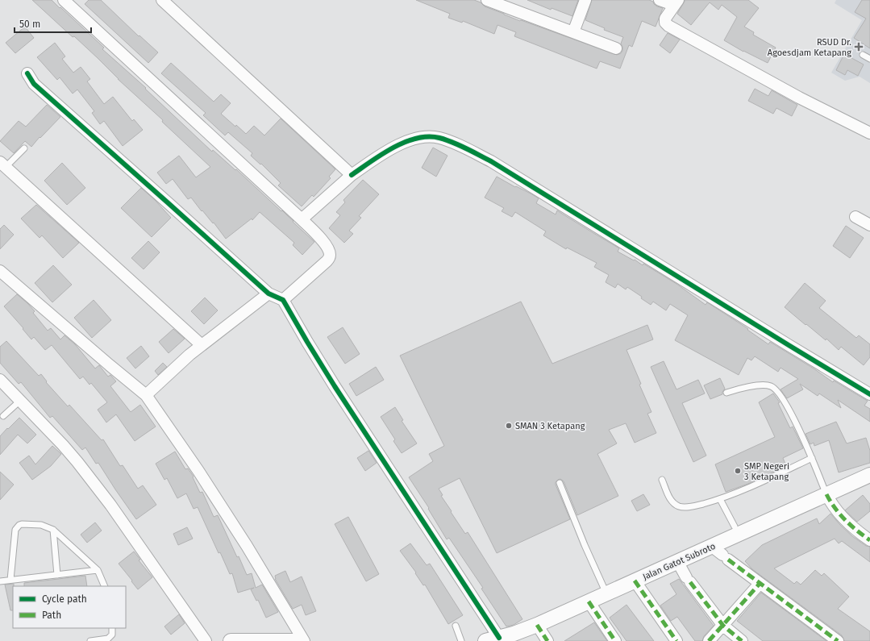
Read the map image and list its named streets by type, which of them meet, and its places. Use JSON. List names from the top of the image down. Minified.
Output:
{"streets":{"street":["Jalan Gatot Subroto"]},"places":{"health":["RSUD Dr. Agoesdjam Ketapang"],"other":["SMAN 3 Ketapang","SMP Negeri 3 Ketapang"]},"legend":["Cycle path","Path"],"scale_bar":"50 m"}
